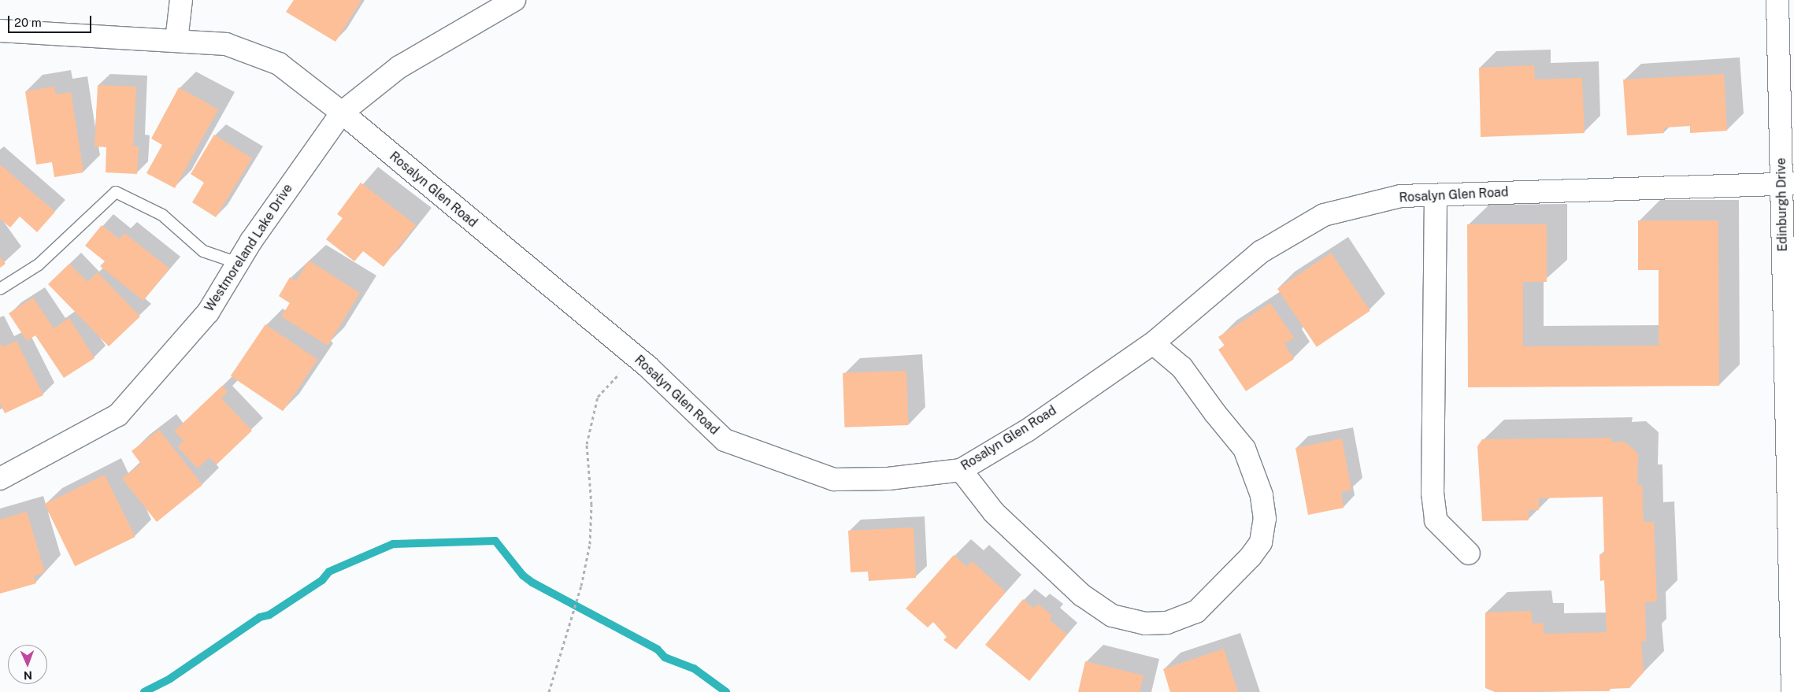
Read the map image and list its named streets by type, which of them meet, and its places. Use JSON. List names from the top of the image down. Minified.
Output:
{"streets":{"street":["Rosalyn Glen Road","Edinburgh Drive","Westmoreland Lake Drive"]},"crossings":[["Rosalyn Glen Road","Edinburgh Drive"],["Rosalyn Glen Road","Westmoreland Lake Drive"]],"scale_bar":"20 m","north":"bottom"}
